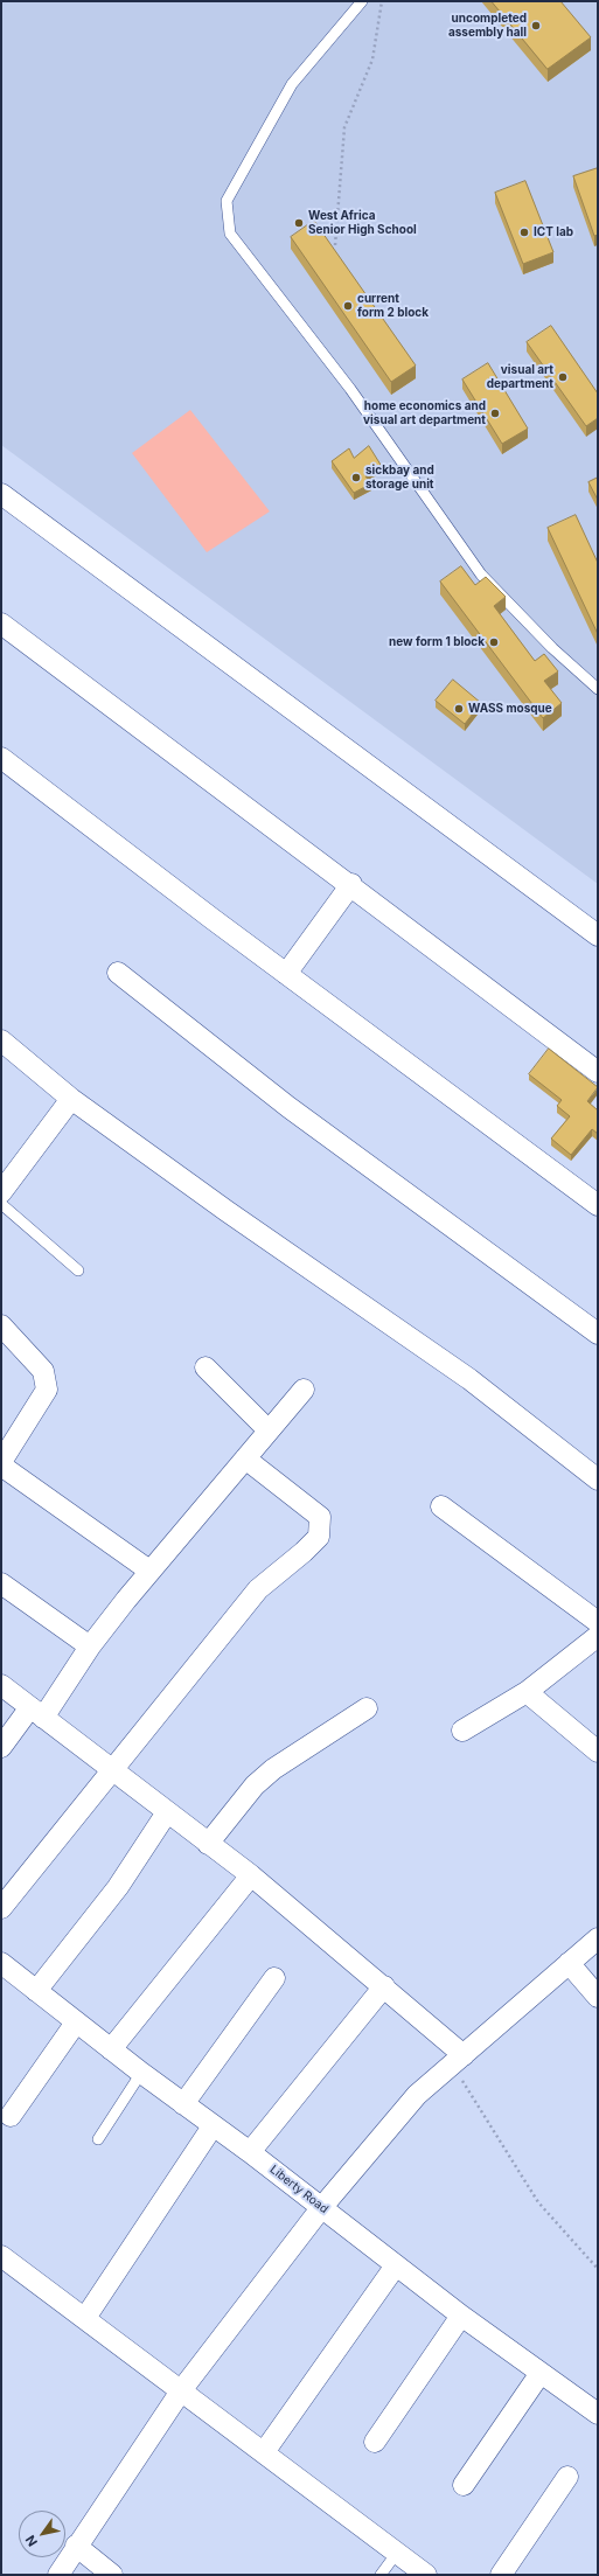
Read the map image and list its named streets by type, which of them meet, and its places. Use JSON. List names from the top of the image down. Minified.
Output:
{"streets":{"street":["Liberty Road"]},"places":["uncompleted assembly hall","West Africa Senior High School","ICT lab","current form 2 block","visual art department","home economics and visual art department","sickbay and storage unit","new form 1 block","WASS mosque"],"north":"bottom left"}
